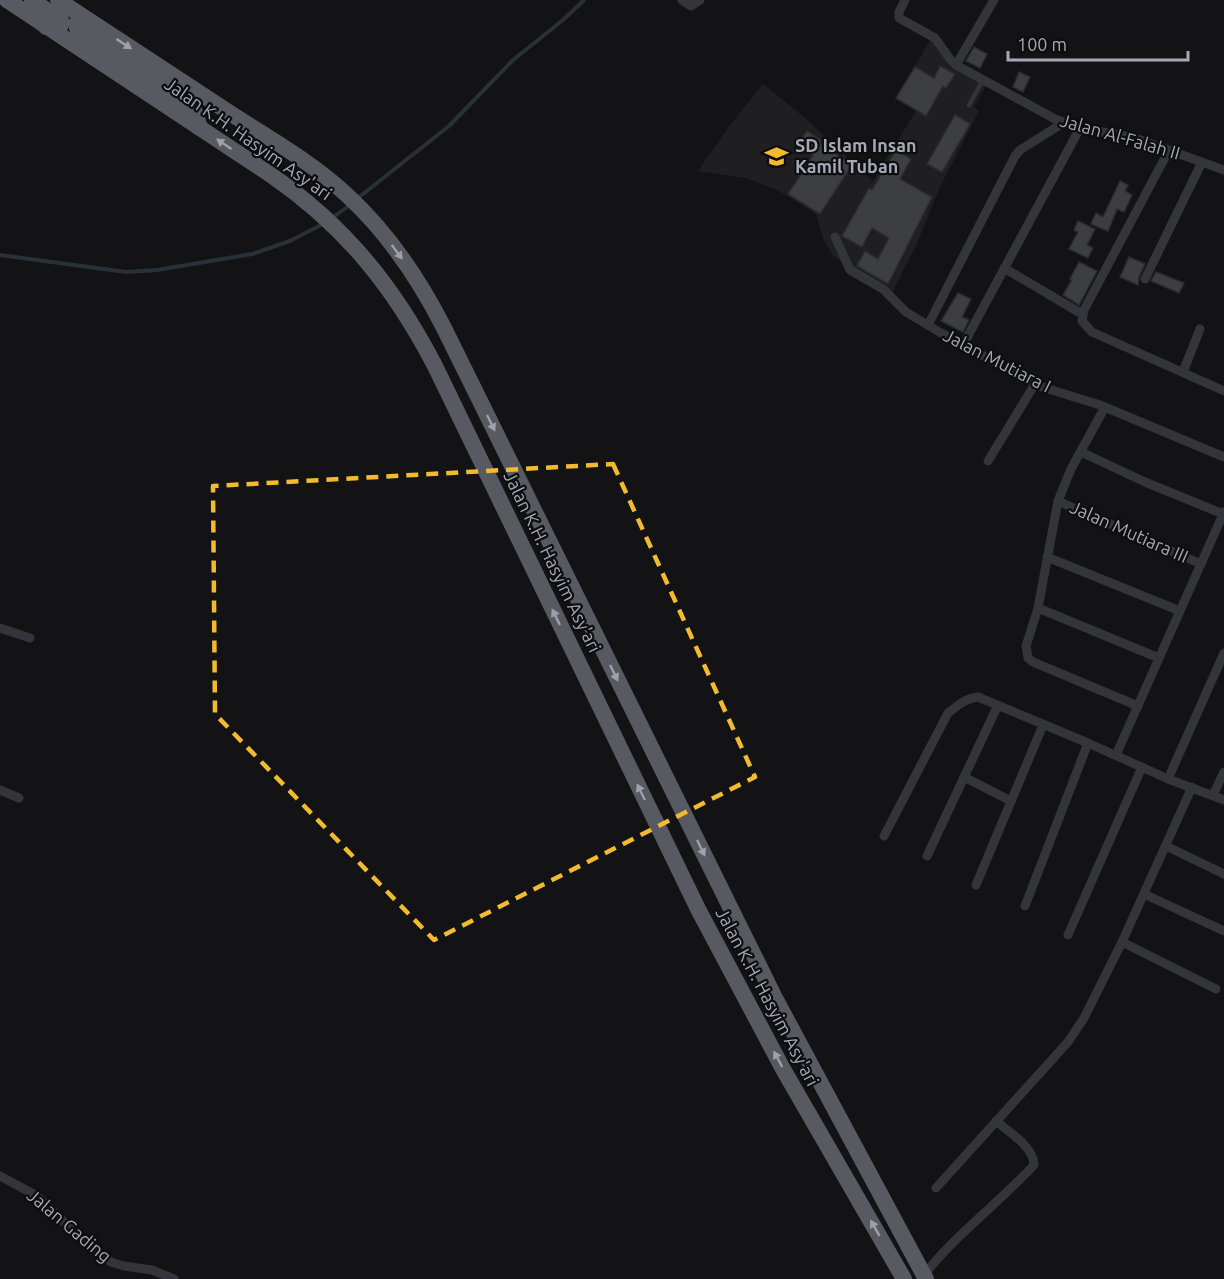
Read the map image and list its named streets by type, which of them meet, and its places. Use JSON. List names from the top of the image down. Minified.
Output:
{"streets":{"highway":["Jalan K.H. Hasyim Asy'ari"],"street":["Jalan Al-Falah II","Jalan Mutiara I","Jalan Mutiara III","Jalan Gading"]},"places":{"school or university":["SD Islam Insan Kamil Tuban"]},"scale_bar":"100 m"}
